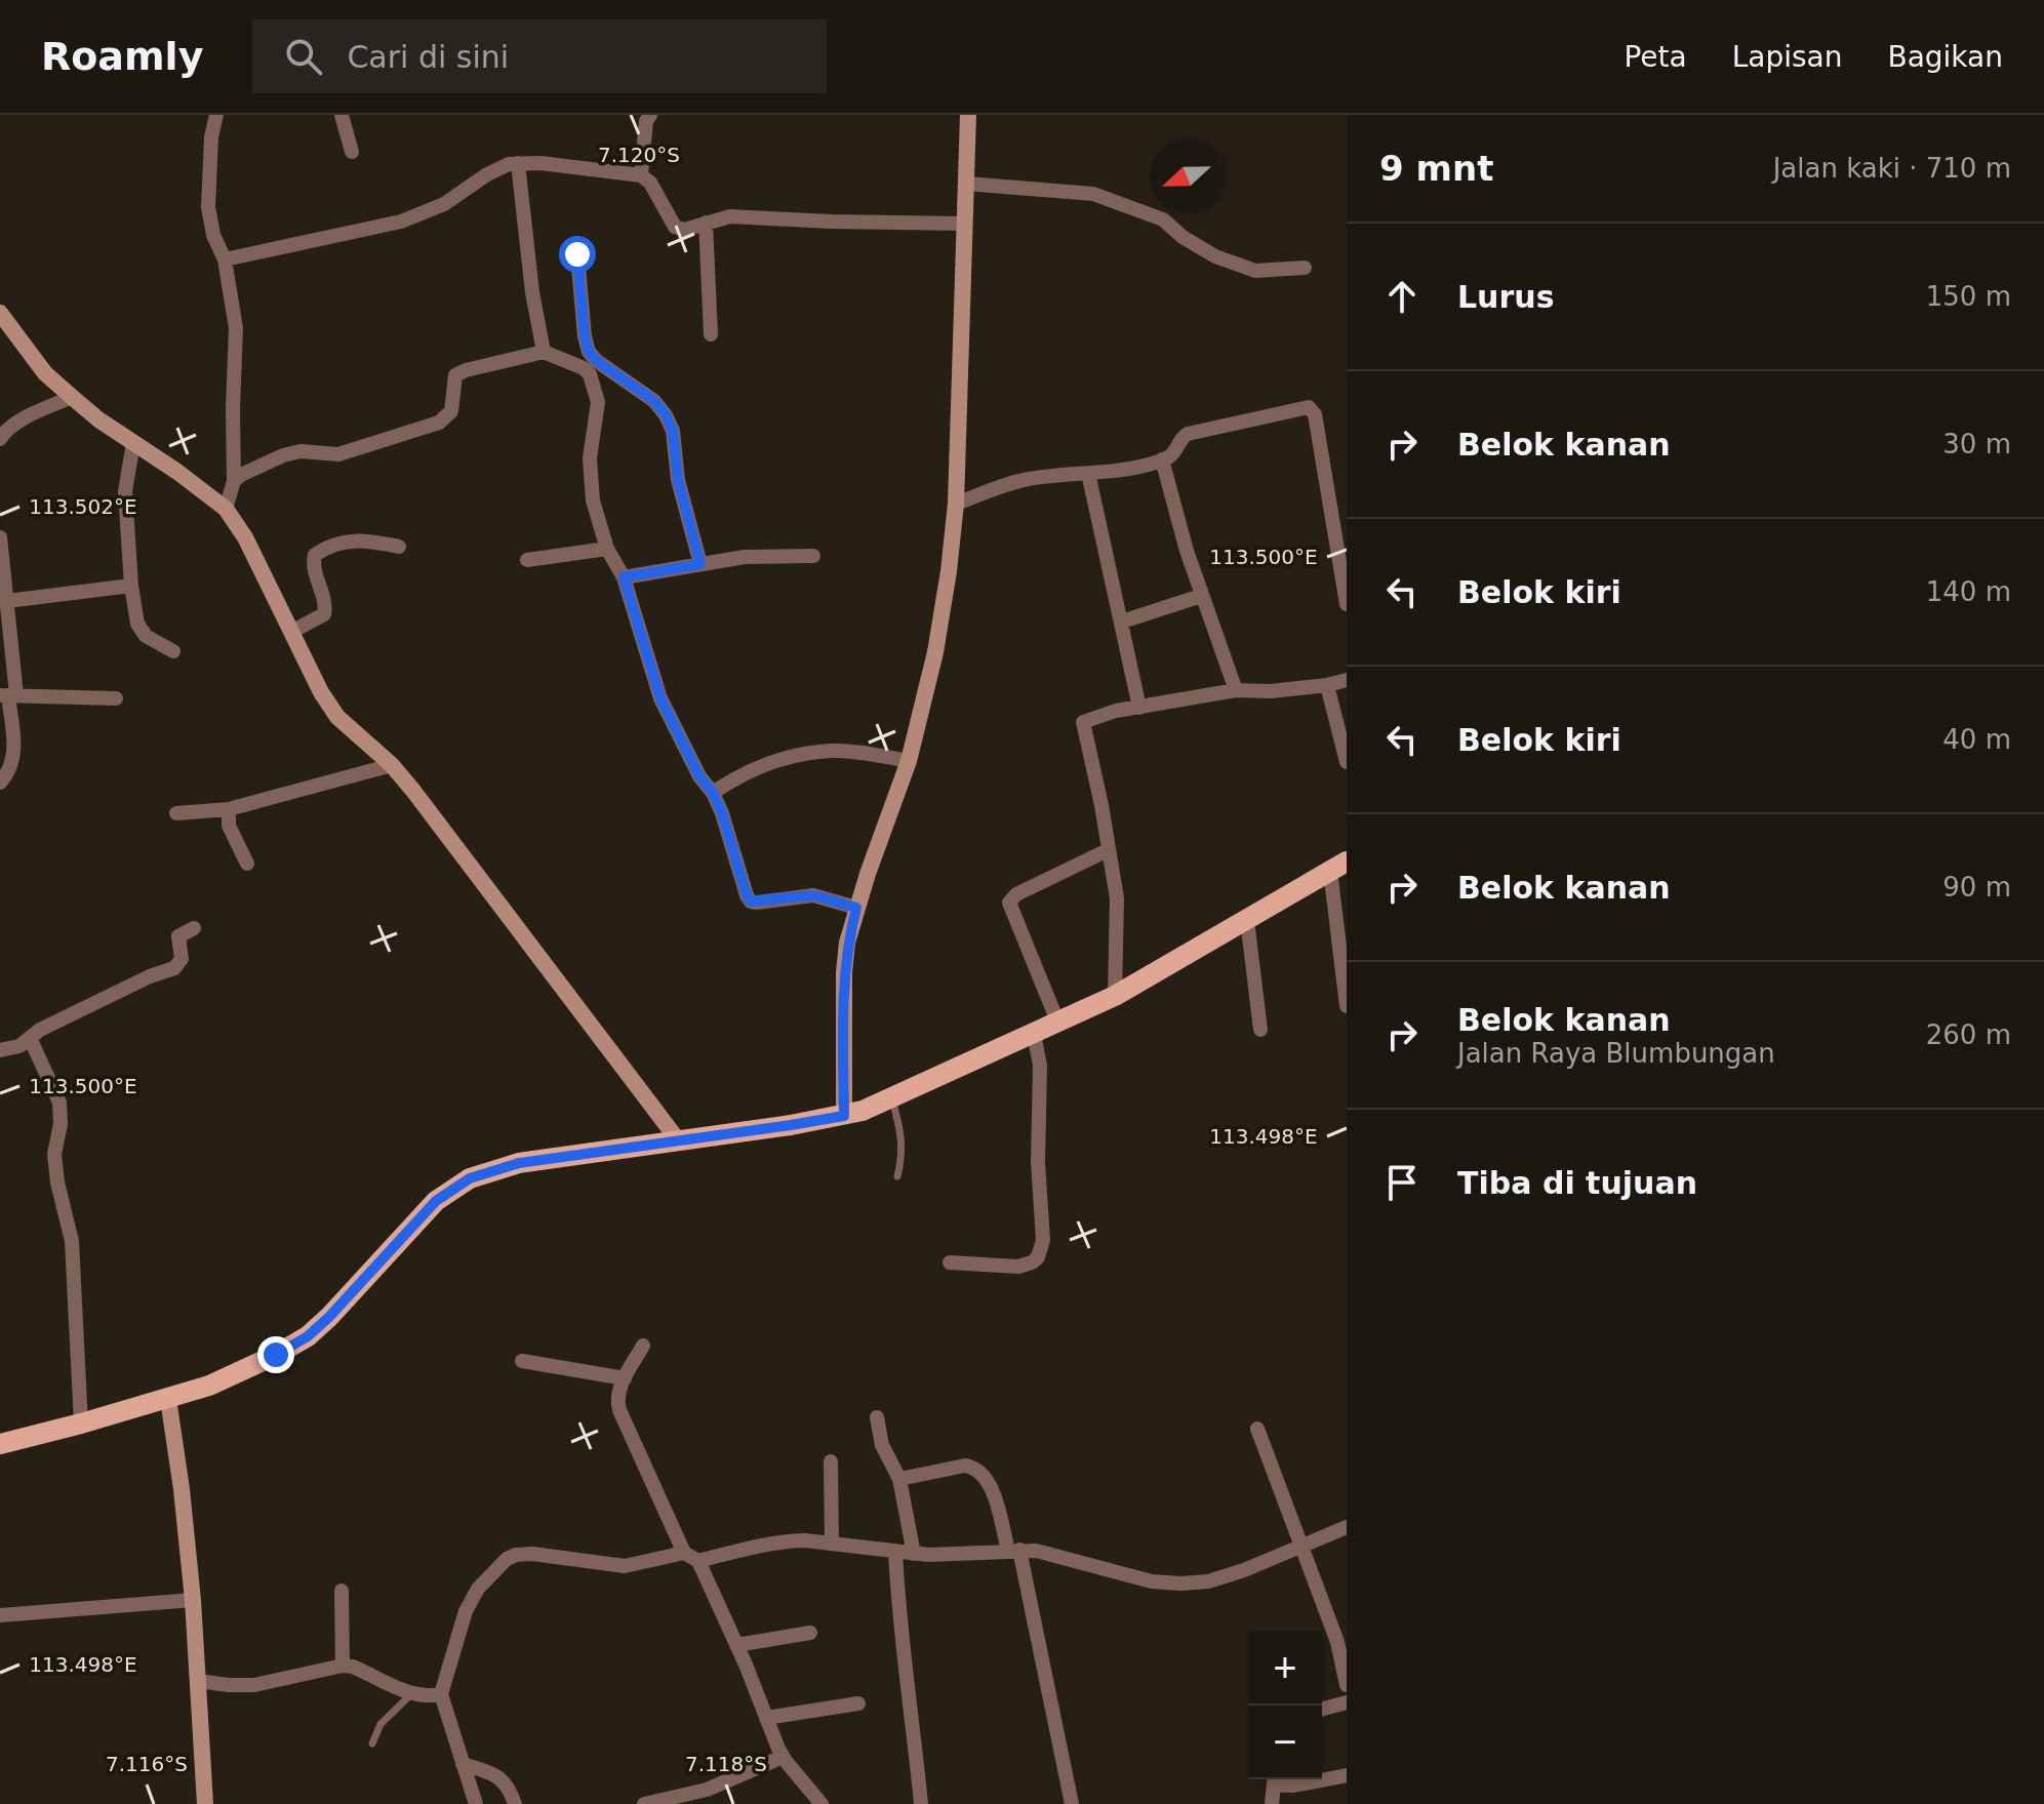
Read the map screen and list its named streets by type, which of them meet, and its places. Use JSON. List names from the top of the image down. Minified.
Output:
{"north":"left","page":{"header":"Roamly","search":"Cari di sini","nav":["Peta","Lapisan","Bagikan"],"heading":["9 mnt","Jalan kaki · 710 m"],"list":[["Lurus","150 m"],["Belok kanan","30 m"],["Belok kiri","140 m"],["Belok kiri","40 m"],["Belok kanan","90 m"],["Belok kanan","Jalan Raya Blumbungan","260 m"],"Tiba di tujuan"],"map_buttons":["+","−"]},"coordinates":["7.120°S","113.502°E","113.500°E","113.498°E","7.116°S","7.118°S"]}
